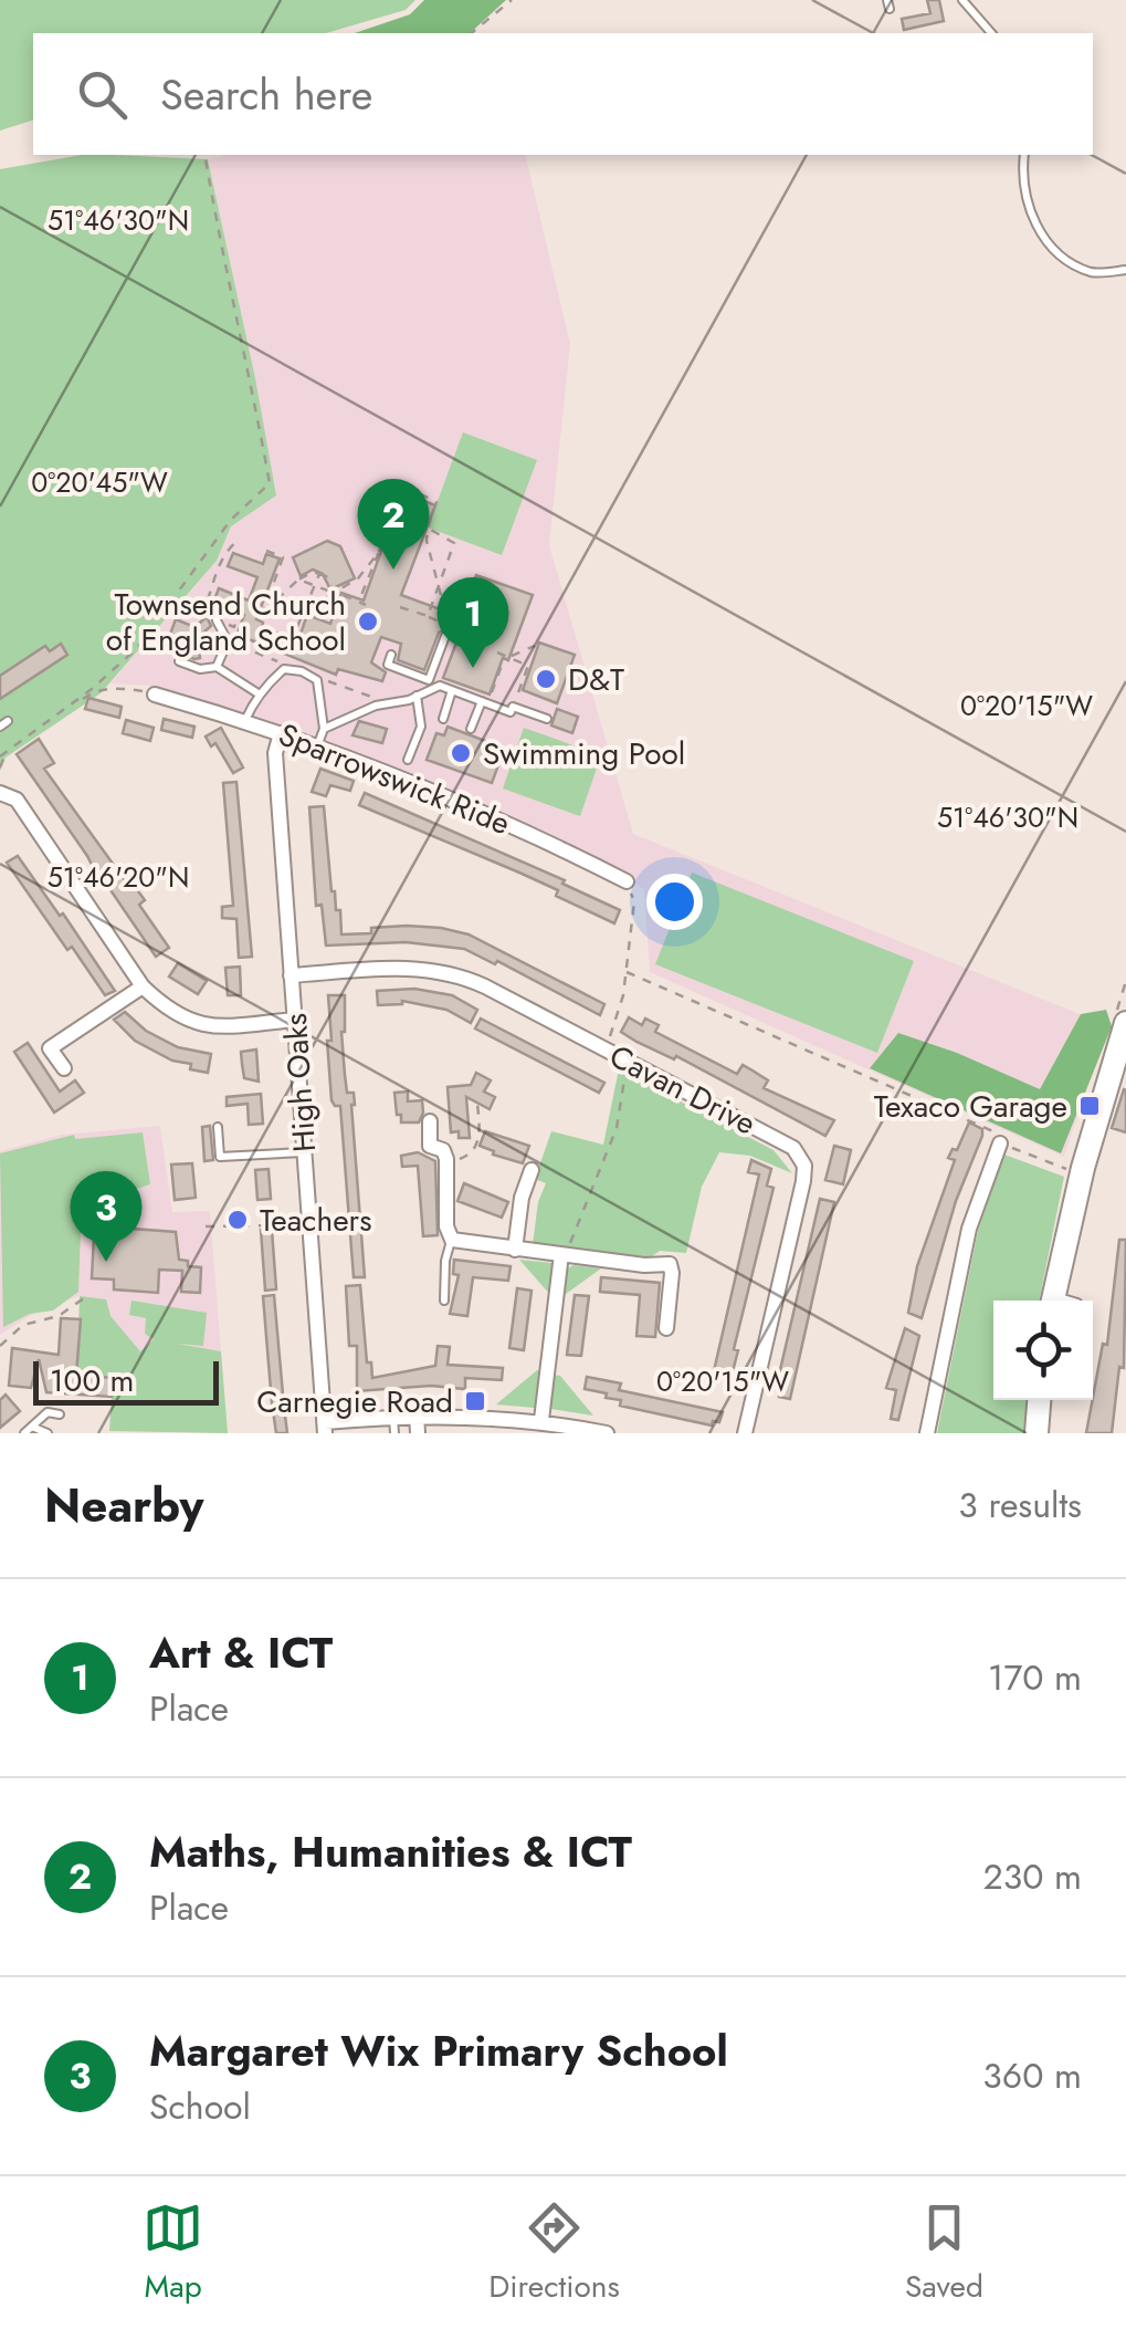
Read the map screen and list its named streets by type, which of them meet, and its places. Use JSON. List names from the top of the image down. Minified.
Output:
{"streets":{"street":["Sparrowswick Ride","High Oaks","Cavan Drive"]},"crossings":[["Sparrowswick Ride","High Oaks"],["High Oaks","Cavan Drive"]],"places":{"other":["Townsend Church of England School","D&T","Swimming Pool","Teachers"],"transit":["Texaco Garage","Carnegie Road"]},"scale_bar":"100 m","page":{"search":"Search here","pins":["2","1","3"],"scale":"100 m","heading":["Nearby","3 results"],"list":[{"mark":"1","name":"Art & ICT","note":"Place","value":"170 m"},{"mark":"2","name":"Maths, Humanities & ICT","note":"Place","value":"230 m"},{"mark":"3","name":"Margaret Wix Primary School","note":"School","value":"360 m"}],"nav":["Map","Directions","Saved"]},"coordinates":["51°46'30\"N","0°20'45\"W","0°20'15\"W","51°46'20\"N"]}
